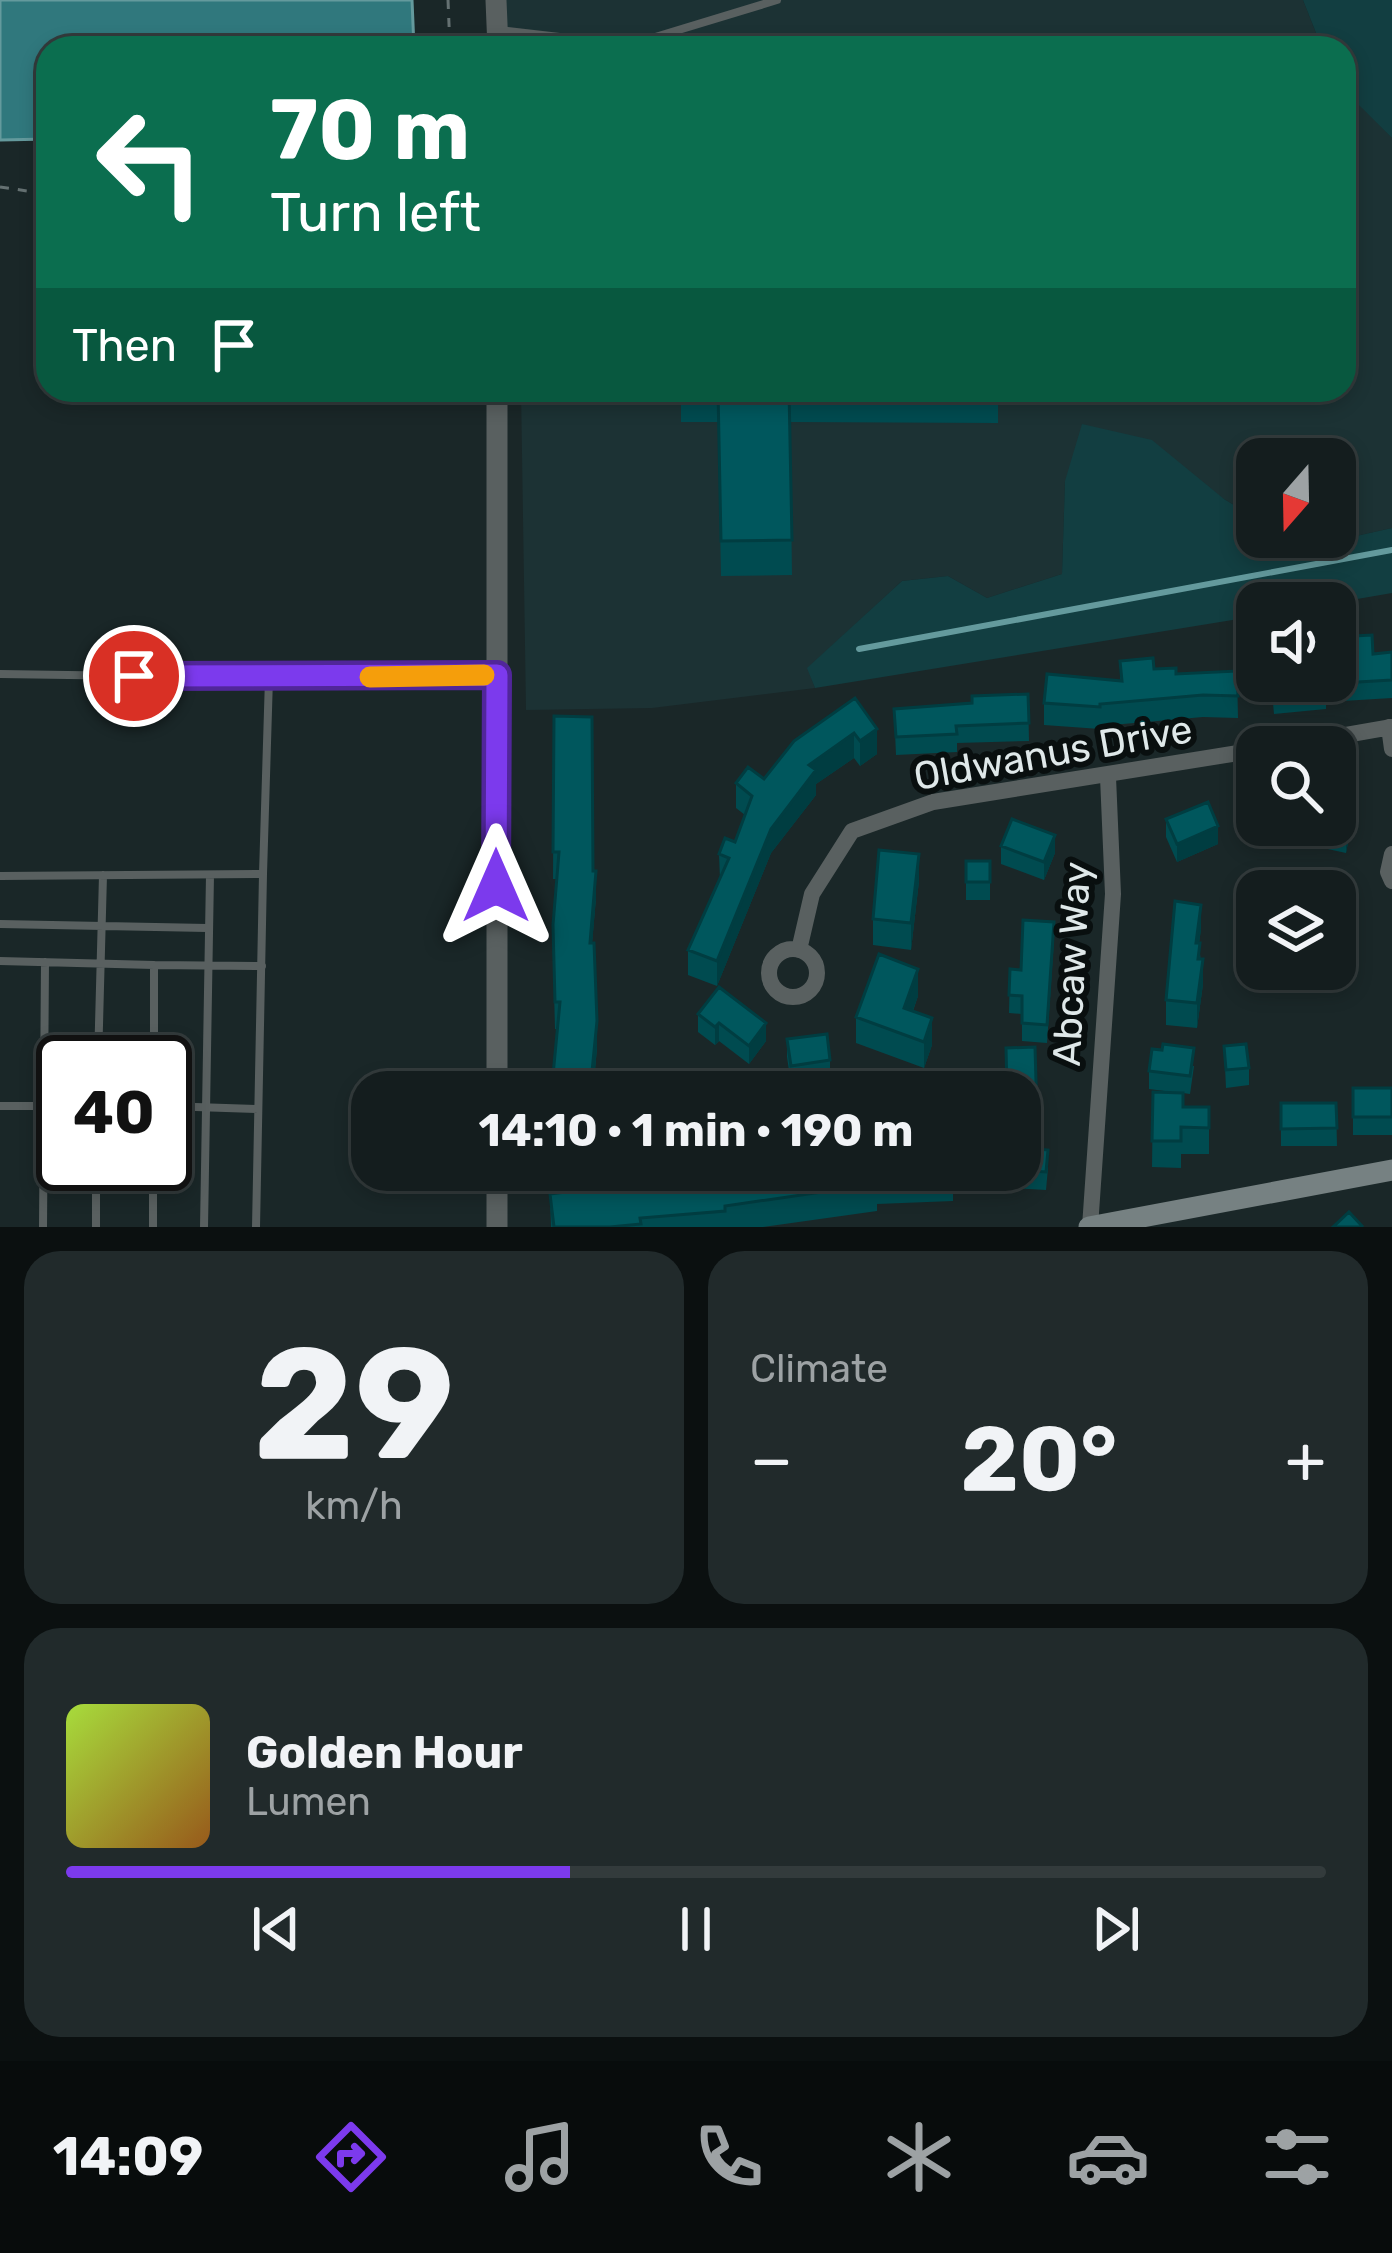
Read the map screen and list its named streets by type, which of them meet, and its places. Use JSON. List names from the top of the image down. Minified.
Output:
{"streets":{"street":["Oldwanus Drive","Abcaw Way"]},"crossings":[["Oldwanus Drive","Abcaw Way"]],"north":"bottom","page":{"turn":["70 m","Turn left"],"then":"Then","limit":"40","trip":"14:10 · 1 min · 190 m","tile":[["29","km/h"],"Climate"],"heat":["−","20°","+"],"song":["Golden Hour","Lumen"],"tabs":"14:09"}}
